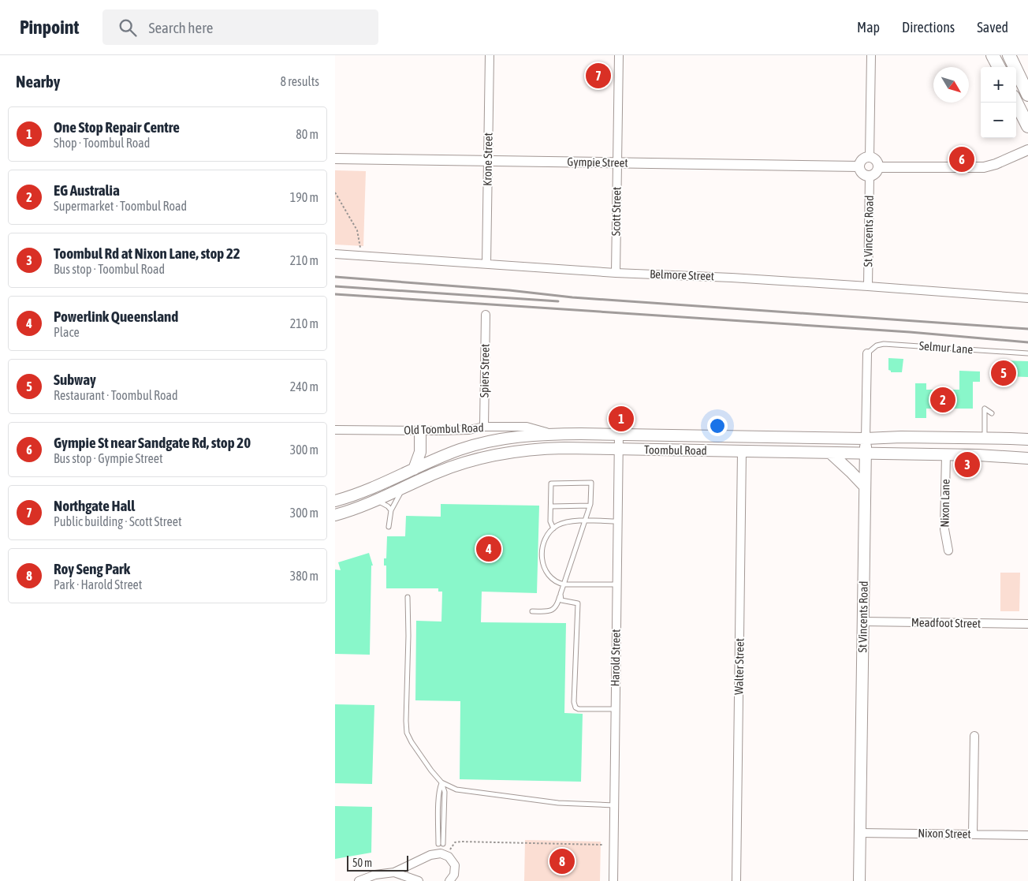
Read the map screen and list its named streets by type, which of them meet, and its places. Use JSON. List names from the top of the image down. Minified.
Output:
{"streets":{"main road":["St Vincents Road","Toombul Road"],"street":["Krone Street","Gympie Street","Scott Street","Belmore Street","Spiers Street","Old Toombul Road","Nixon Lane","Meadfoot Street","Harold Street","Walter Street","Nixon Street"],"lane":["Selmur Lane"]},"crossings":[["Krone Street","Gympie Street"],["Krone Street","Belmore Street"],["Gympie Street","Scott Street"],["Gympie Street","St Vincents Road"],["Scott Street","Belmore Street"],["St Vincents Road","Belmore Street"],["St Vincents Road","Selmur Lane"],["St Vincents Road","Toombul Road"],["St Vincents Road","Meadfoot Street"],["St Vincents Road","Nixon Street"],["Spiers Street","Old Toombul Road"],["Old Toombul Road","Toombul Road"],["Toombul Road","Nixon Lane"],["Toombul Road","Harold Street"],["Toombul Road","Walter Street"]],"scale_bar":"50 m","north":"bottom right","page":{"header":"Pinpoint","search":"Search here","nav":["Map","Directions","Saved"],"heading":["Nearby","8 results"],"pins":["7","6","5","2","1","3","4","8"],"map_buttons":["+","−"],"list":[{"mark":"1","name":"One Stop Repair Centre","note":"Shop · Toombul Road","value":"80 m"},{"mark":"2","name":"EG Australia","note":"Supermarket · Toombul Road","value":"190 m"},{"mark":"3","name":"Toombul Rd at Nixon Lane, stop 22","note":"Bus stop · Toombul Road","value":"210 m"},{"mark":"4","name":"Powerlink Queensland","note":"Place","value":"210 m"},{"mark":"5","name":"Subway","note":"Restaurant · Toombul Road","value":"240 m"},{"mark":"6","name":"Gympie St near Sandgate Rd, stop 20","note":"Bus stop · Gympie Street","value":"300 m"},{"mark":"7","name":"Northgate Hall","note":"Public building · Scott Street","value":"300 m"},{"mark":"8","name":"Roy Seng Park","note":"Park · Harold Street","value":"380 m"}],"scale":"50 m"}}
